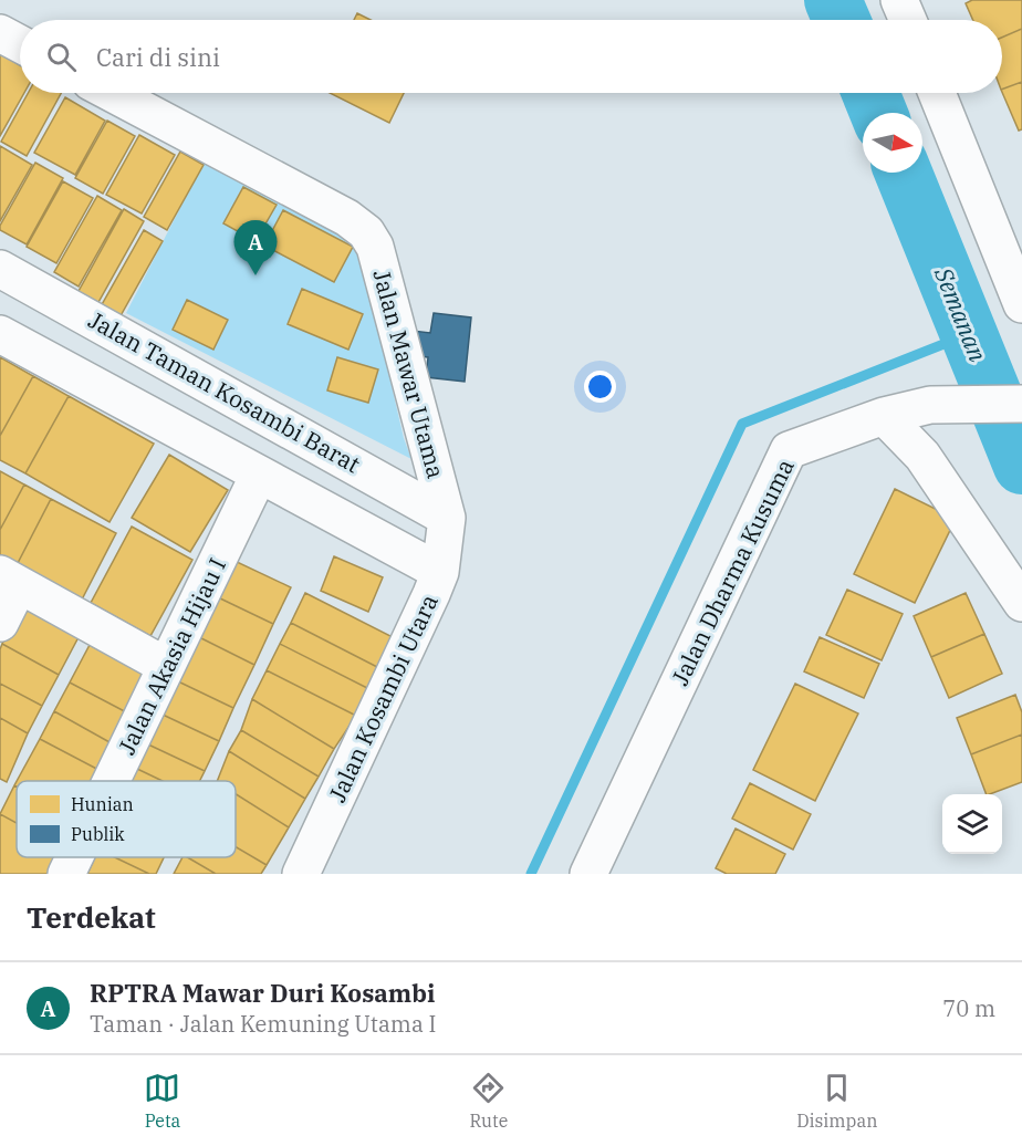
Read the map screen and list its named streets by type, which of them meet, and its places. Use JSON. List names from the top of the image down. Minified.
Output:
{"streets":{"street":["Jalan Mawar Utama","Jalan Taman Kosambi Barat","Jalan Dharma Kusuma","Jalan Akasia Hijau I","Jalan Kosambi Utara"]},"crossings":[["Jalan Mawar Utama","Jalan Taman Kosambi Barat"],["Jalan Mawar Utama","Jalan Kosambi Utara"],["Jalan Taman Kosambi Barat","Jalan Kosambi Utara"]],"water":["Semanan"],"legend":["Hunian","Publik"],"north":"right","page":{"search":"Cari di sini","pins":"A","heading":"Terdekat","list":[{"mark":"A","name":"RPTRA Mawar Duri Kosambi","note":"Taman · Jalan Kemuning Utama I","value":"70 m"}],"nav":["Peta","Rute","Disimpan"]}}
